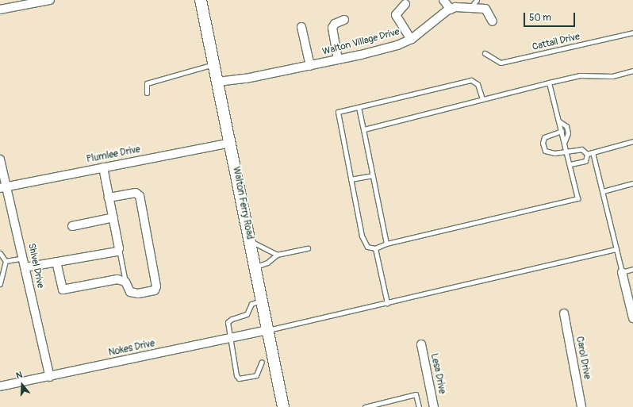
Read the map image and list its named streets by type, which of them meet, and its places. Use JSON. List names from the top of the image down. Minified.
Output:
{"streets":{"street":["Walton Village Drive","Plumlee Drive","Walton Ferry Road","Shivel Drive","Nokes Drive","Carol Drive","Lesa Drive"],"lane":["Cattail Drive"]},"crossings":[["Walton Village Drive","Walton Ferry Road"],["Plumlee Drive","Walton Ferry Road"],["Plumlee Drive","Shivel Drive"],["Walton Ferry Road","Nokes Drive"],["Shivel Drive","Nokes Drive"]],"scale_bar":"50 m","north":"top"}
